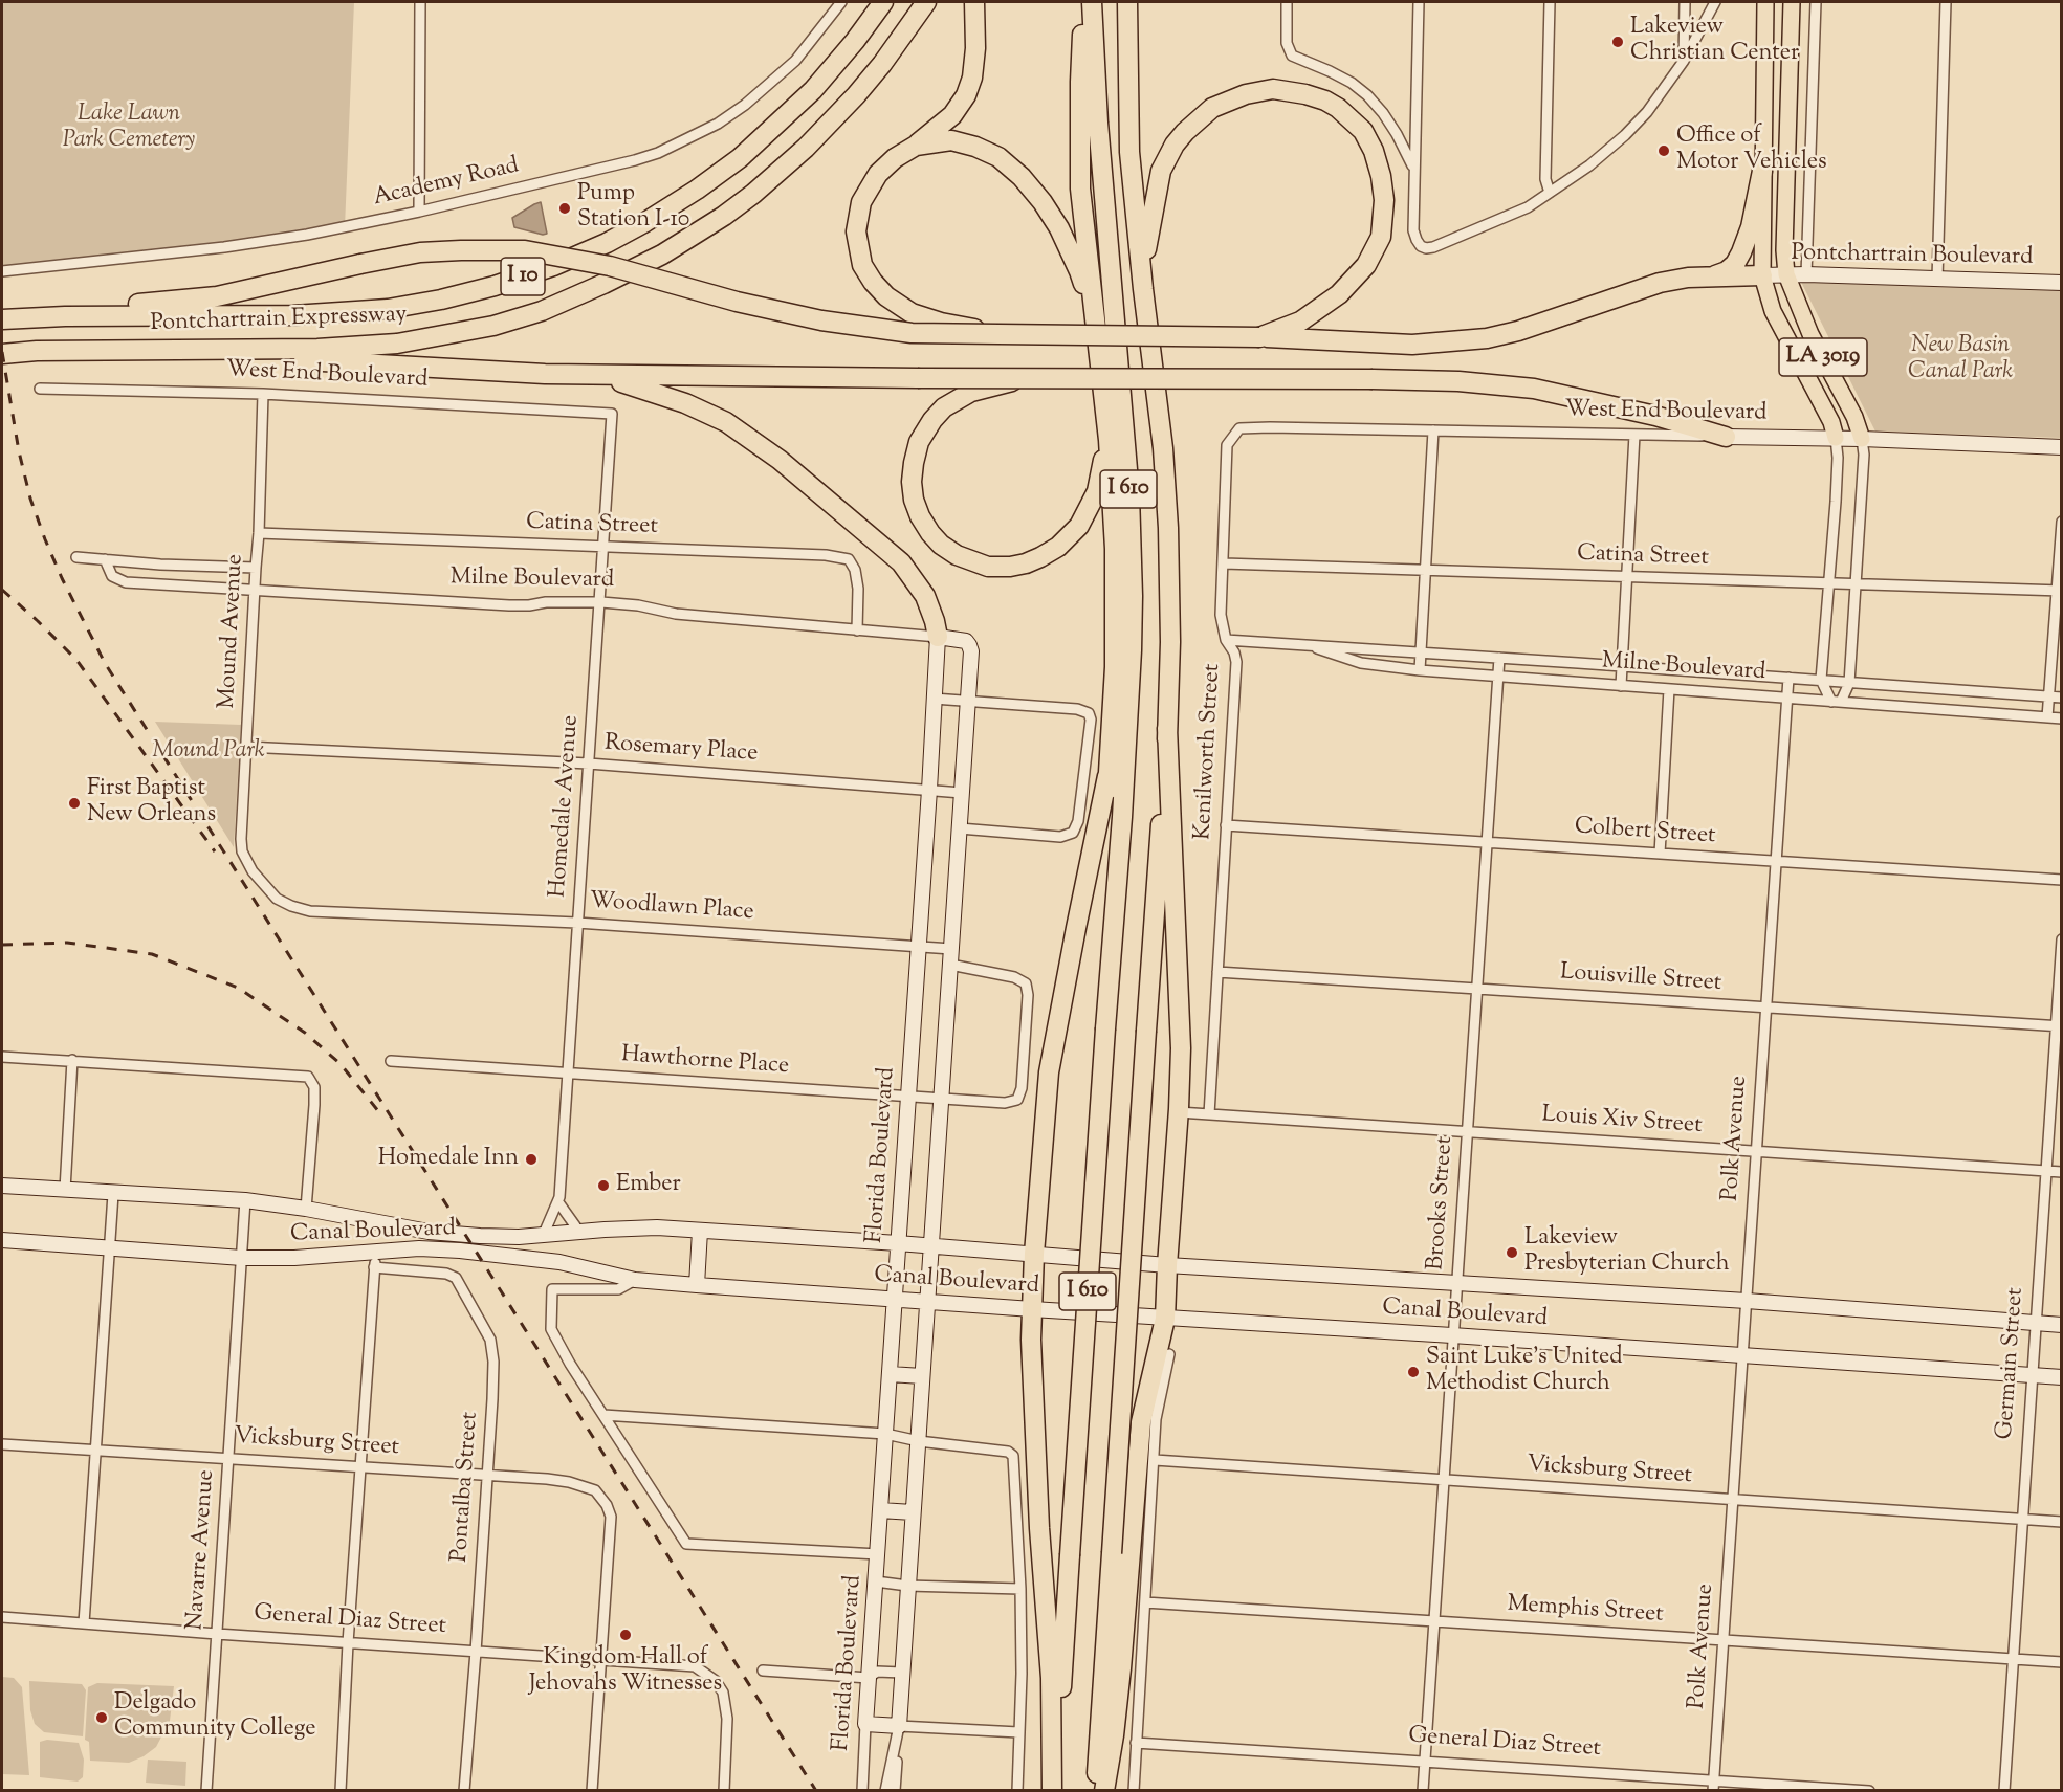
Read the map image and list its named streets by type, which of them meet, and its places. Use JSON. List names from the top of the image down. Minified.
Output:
{"streets":{"highway":["I 10","Pontchartrain Expressway","I 610"],"main road":["Pontchartrain Boulevard","LA 3019","West End Boulevard","Milne Boulevard","Florida Boulevard","Canal Boulevard"],"street":["Academy Road","Catina Street","Mound Avenue","Rosemary Place","Kenilworth Street","Homedale Avenue","Colbert Street","Woodlawn Place","Louisville Street","Hawthorne Place","Louis Xiv Street","Polk Avenue","Brooks Street","Germain Street","Vicksburg Street","Pontalba Street","Navarre Avenue","Memphis Street","General Diaz Street"]},"crossings":[["Pontchartrain Boulevard","LA 3019"],["LA 3019","West End Boulevard"],["West End Boulevard","Mound Avenue"],["West End Boulevard","Kenilworth Street"],["West End Boulevard","Homedale Avenue"],["Catina Street","Milne Boulevard"],["Catina Street","Mound Avenue"],["Catina Street","Kenilworth Street"],["Catina Street","Homedale Avenue"],["Milne Boulevard","Mound Avenue"],["Milne Boulevard","Kenilworth Street"],["Milne Boulevard","Homedale Avenue"],["Milne Boulevard","Polk Avenue"],["Milne Boulevard","Florida Boulevard"],["Milne Boulevard","Brooks Street"],["Mound Avenue","Rosemary Place"],["Mound Avenue","Woodlawn Place"],["Rosemary Place","Homedale Avenue"],["Rosemary Place","Florida Boulevard"],["Kenilworth Street","Colbert Street"],["Kenilworth Street","Louisville Street"],["Kenilworth Street","Louis Xiv Street"],["Homedale Avenue","Woodlawn Place"],["Homedale Avenue","Hawthorne Place"],["Homedale Avenue","Canal Boulevard"],["Colbert Street","Polk Avenue"],["Colbert Street","Brooks Street"],["Woodlawn Place","Florida Boulevard"],["Louisville Street","Polk Avenue"],["Louisville Street","Brooks Street"],["Louisville Street","Germain Street"],["Hawthorne Place","Florida Boulevard"],["Louis Xiv Street","Polk Avenue"],["Louis Xiv Street","Brooks Street"],["Louis Xiv Street","Germain Street"],["Polk Avenue","Canal Boulevard"],["Polk Avenue","Vicksburg Street"],["Polk Avenue","Memphis Street"],["Polk Avenue","General Diaz Street"],["Florida Boulevard","Canal Boulevard"],["Brooks Street","Canal Boulevard"],["Brooks Street","Vicksburg Street"],["Brooks Street","Memphis Street"],["Brooks Street","General Diaz Street"],["Canal Boulevard","Germain Street"],["Canal Boulevard","Navarre Avenue"],["Germain Street","Vicksburg Street"],["Germain Street","Memphis Street"],["Vicksburg Street","Pontalba Street"],["Vicksburg Street","Navarre Avenue"],["Vicksburg Street","General Diaz Street"],["Pontalba Street","General Diaz Street"],["Navarre Avenue","General Diaz Street"]],"parks":["Lake Lawn Park Cemetery","New Basin Canal Park","Mound Park"],"places":["Lakeview Christian Center","Office of Motor Vehicles","Pump Station I-10","First Baptist New Orleans","Homedale Inn","Ember","Lakeview Presbyterian Church","Saint Luke's United Methodist Church","Kingdom Hall of Jehovahs Witnesses","Delgado Community College"]}
